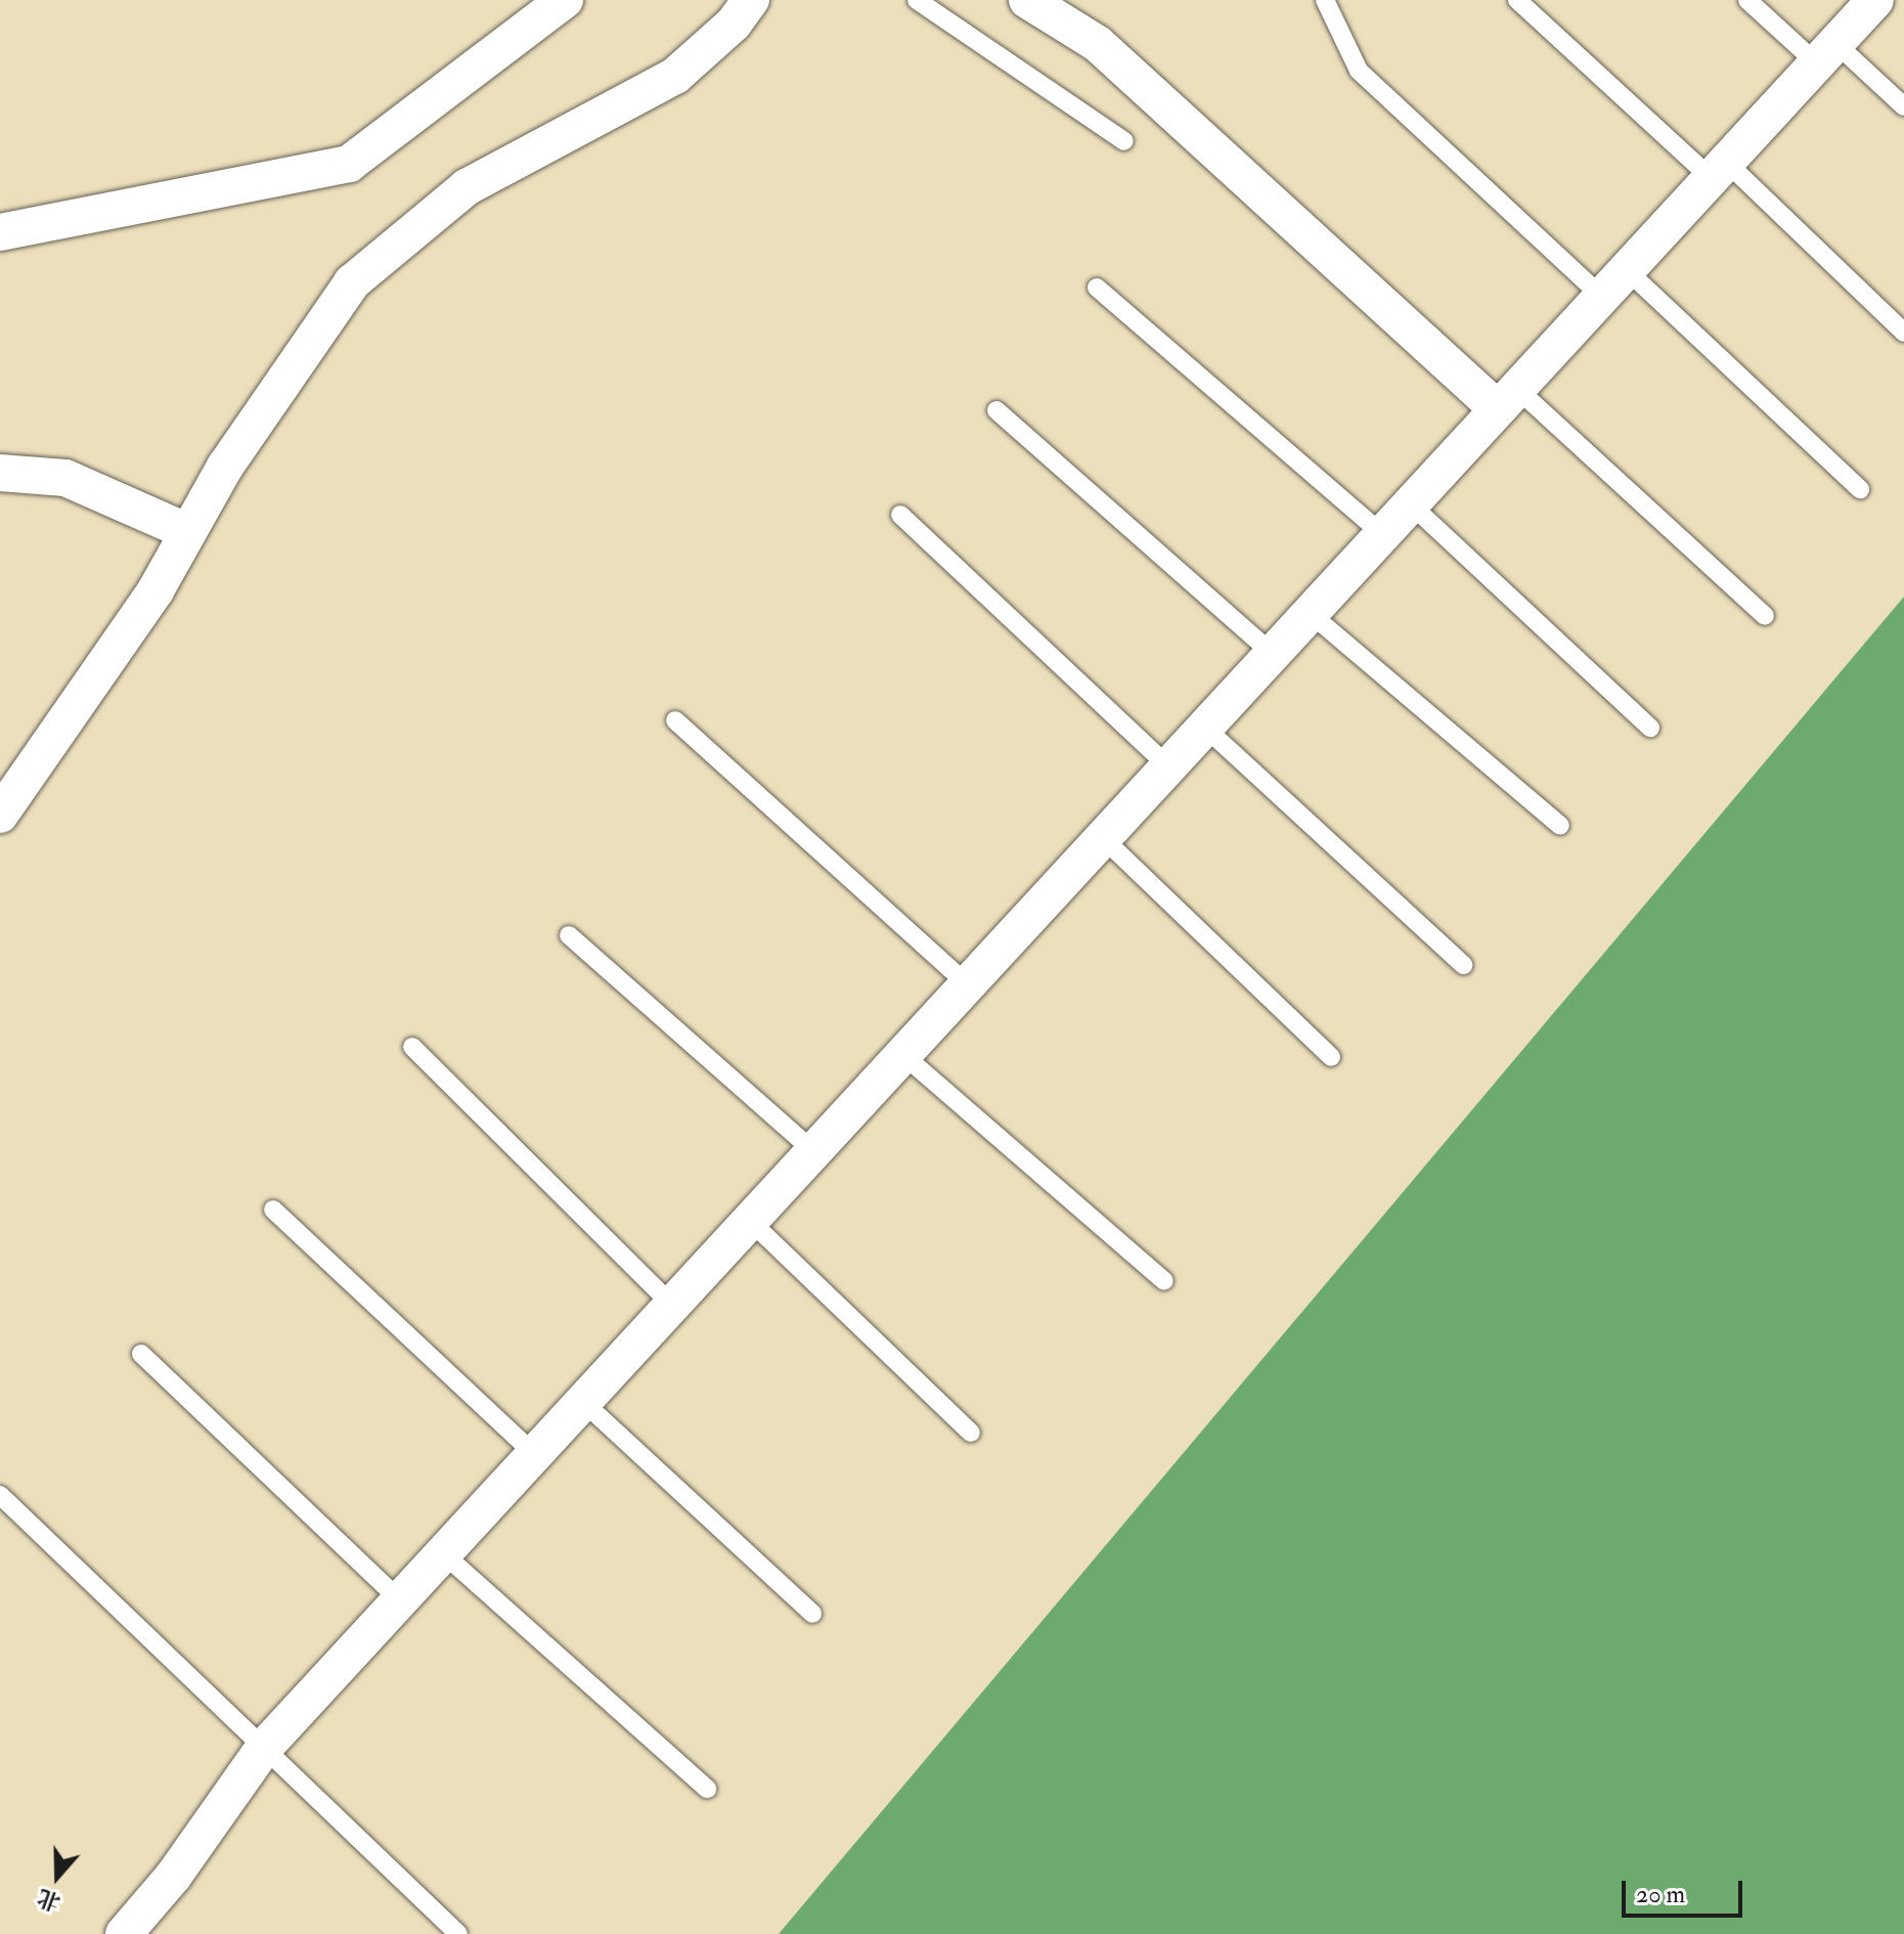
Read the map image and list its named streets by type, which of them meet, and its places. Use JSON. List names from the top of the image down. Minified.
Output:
{"scale_bar":"20 m","north":"bottom"}
